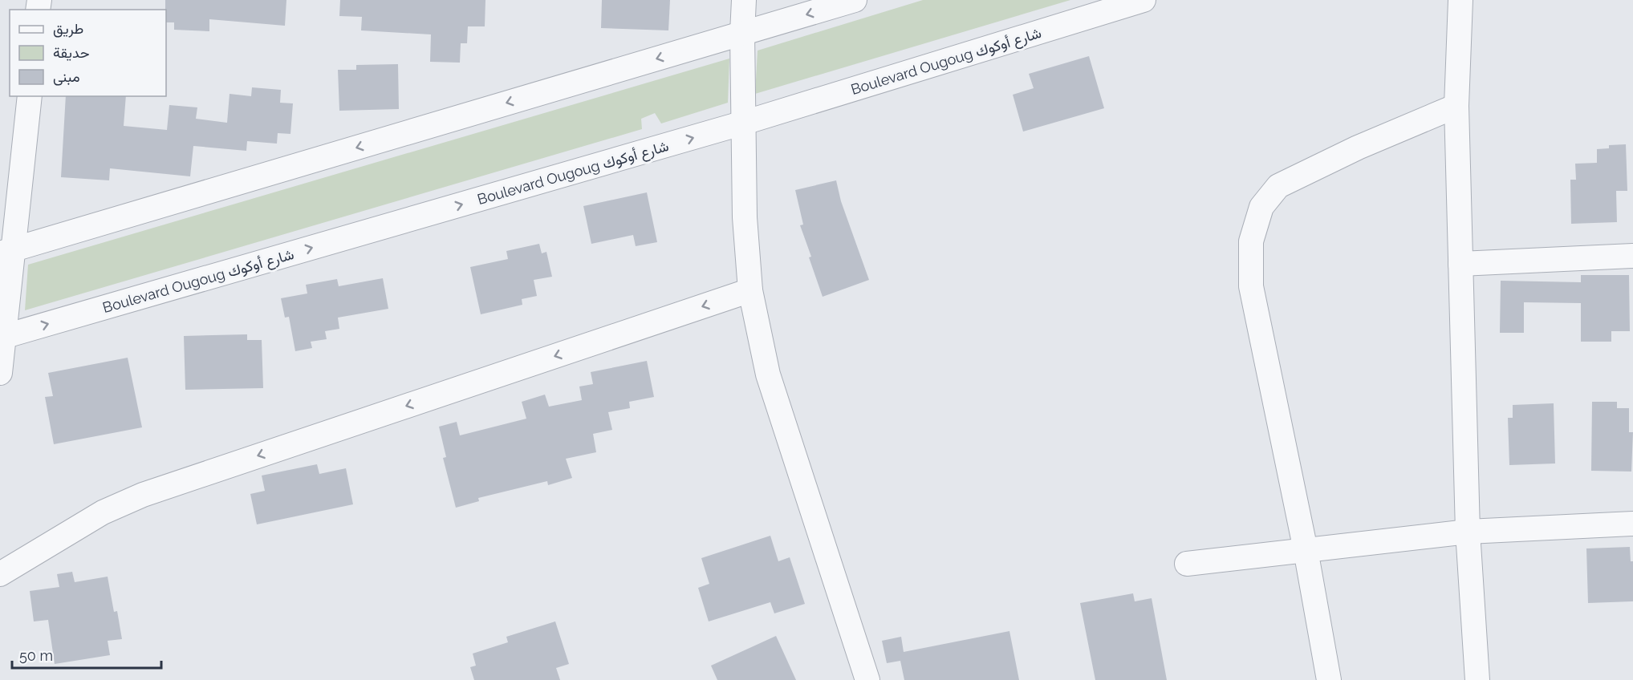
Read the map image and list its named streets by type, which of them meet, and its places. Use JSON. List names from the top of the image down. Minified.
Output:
{"streets":{"street":["Boulevard Ougoug شارع أوكوك"]},"legend":["طريق","حديقة","مبنى"],"scale_bar":"50 m"}
